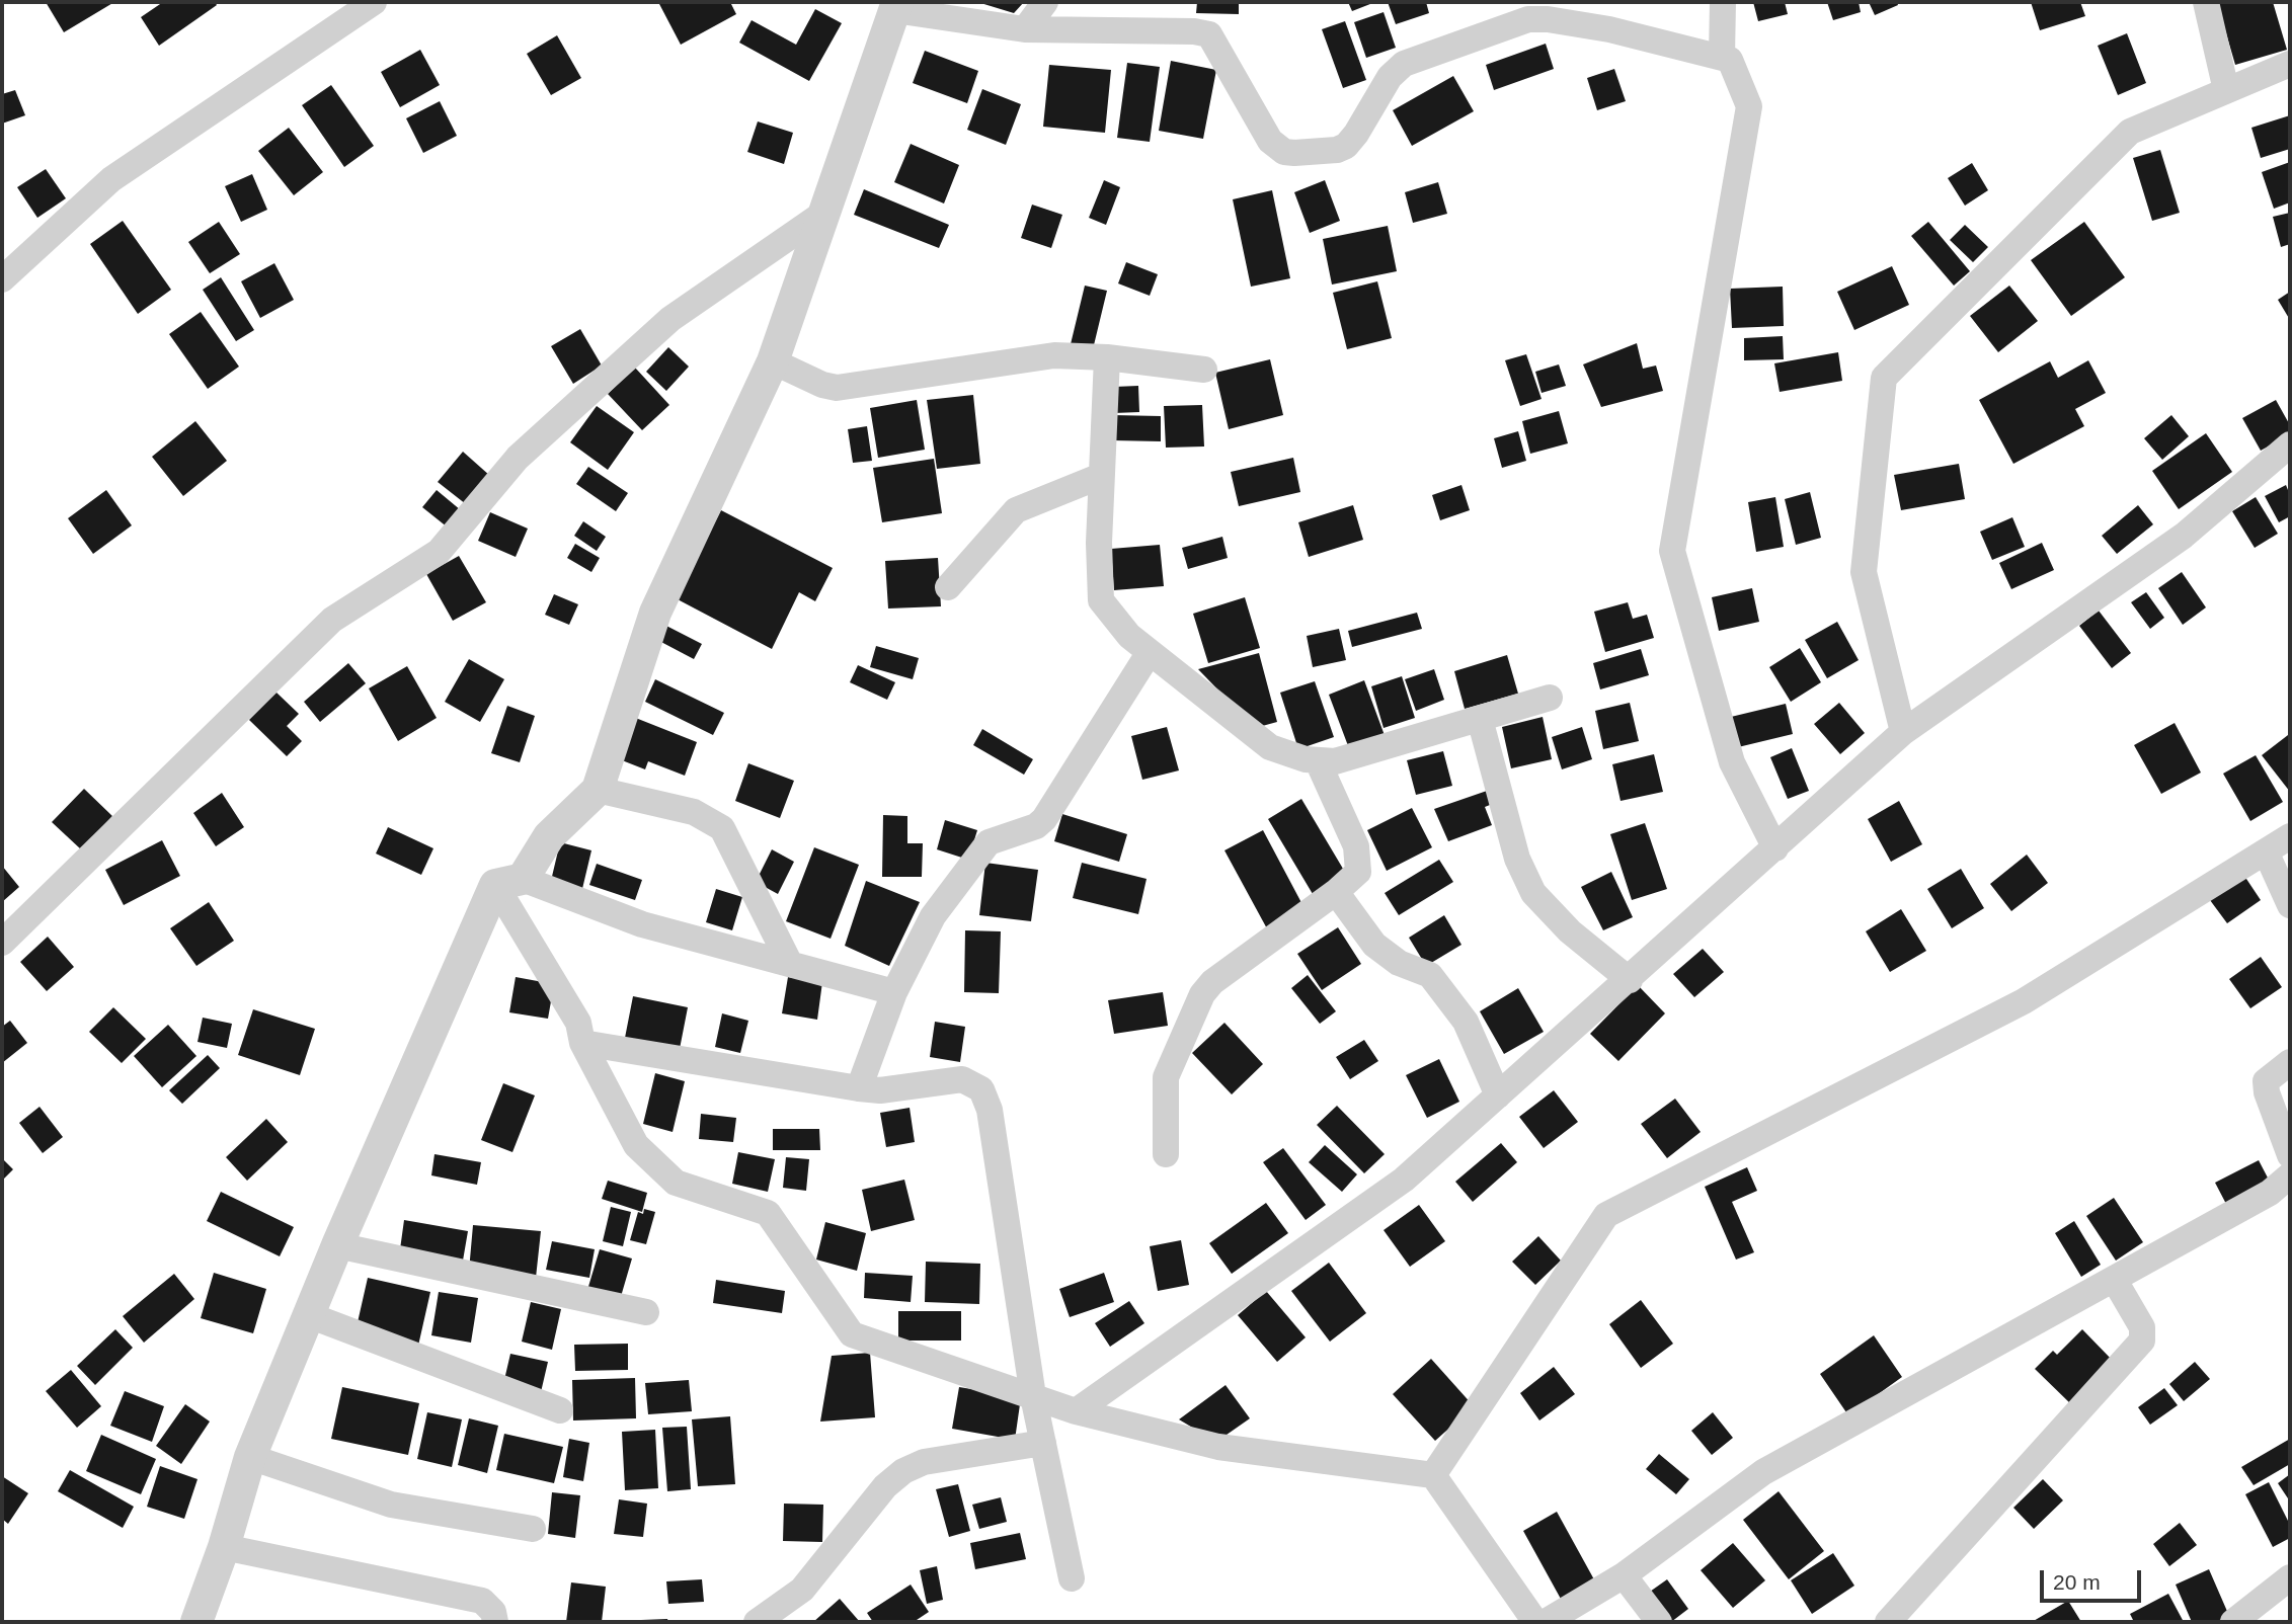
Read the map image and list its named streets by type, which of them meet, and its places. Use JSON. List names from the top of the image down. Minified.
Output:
{"scale_bar":"20 m"}
